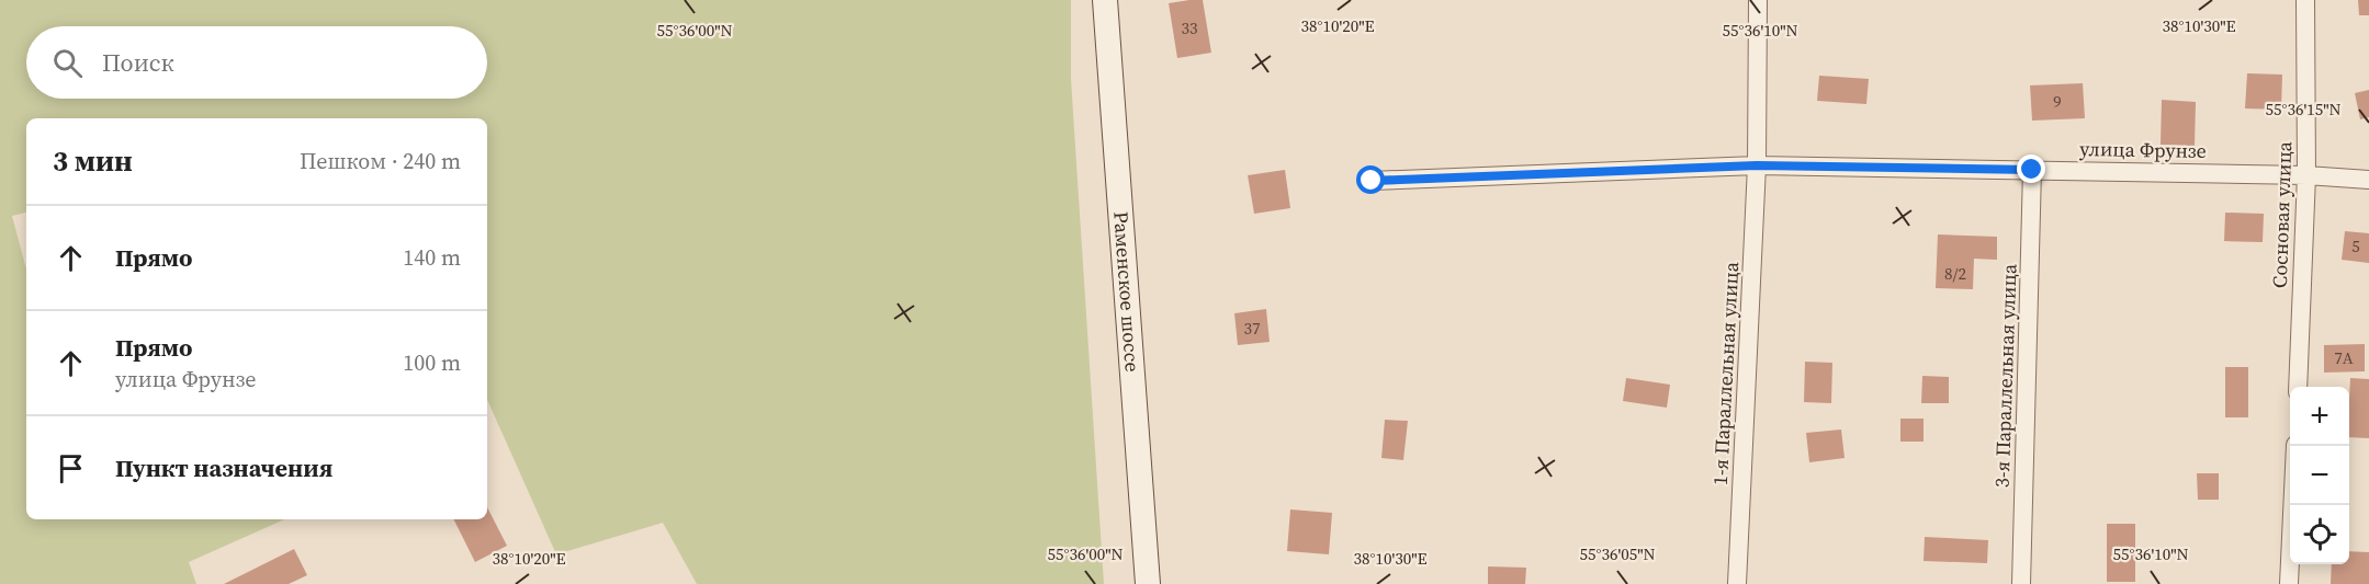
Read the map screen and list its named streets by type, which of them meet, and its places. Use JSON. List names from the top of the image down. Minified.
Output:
{"streets":{"main road":["Раменское шоссе"],"street":["улица Фрунзе","Сосновая улица","1-я Параллельная улица","3-я Параллельная улица"]},"crossings":[["улица Фрунзе","Сосновая улица"],["улица Фрунзе","1-я Параллельная улица"],["улица Фрунзе","3-я Параллельная улица"]],"house_numbers":["33","9","5","8/2","37","7А"],"page":{"search":"Поиск","heading":["3 мин","Пешком · 240 m"],"list":[["Прямо","140 m"],["Прямо","улица Фрунзе","100 m"],"Пункт назначения"],"map_buttons":["+","−"]},"coordinates":["38°10'20\"E","38°10'30\"E","55°36'00\"N","55°36'10\"N","55°36'15\"N","55°36'05\"N"]}
